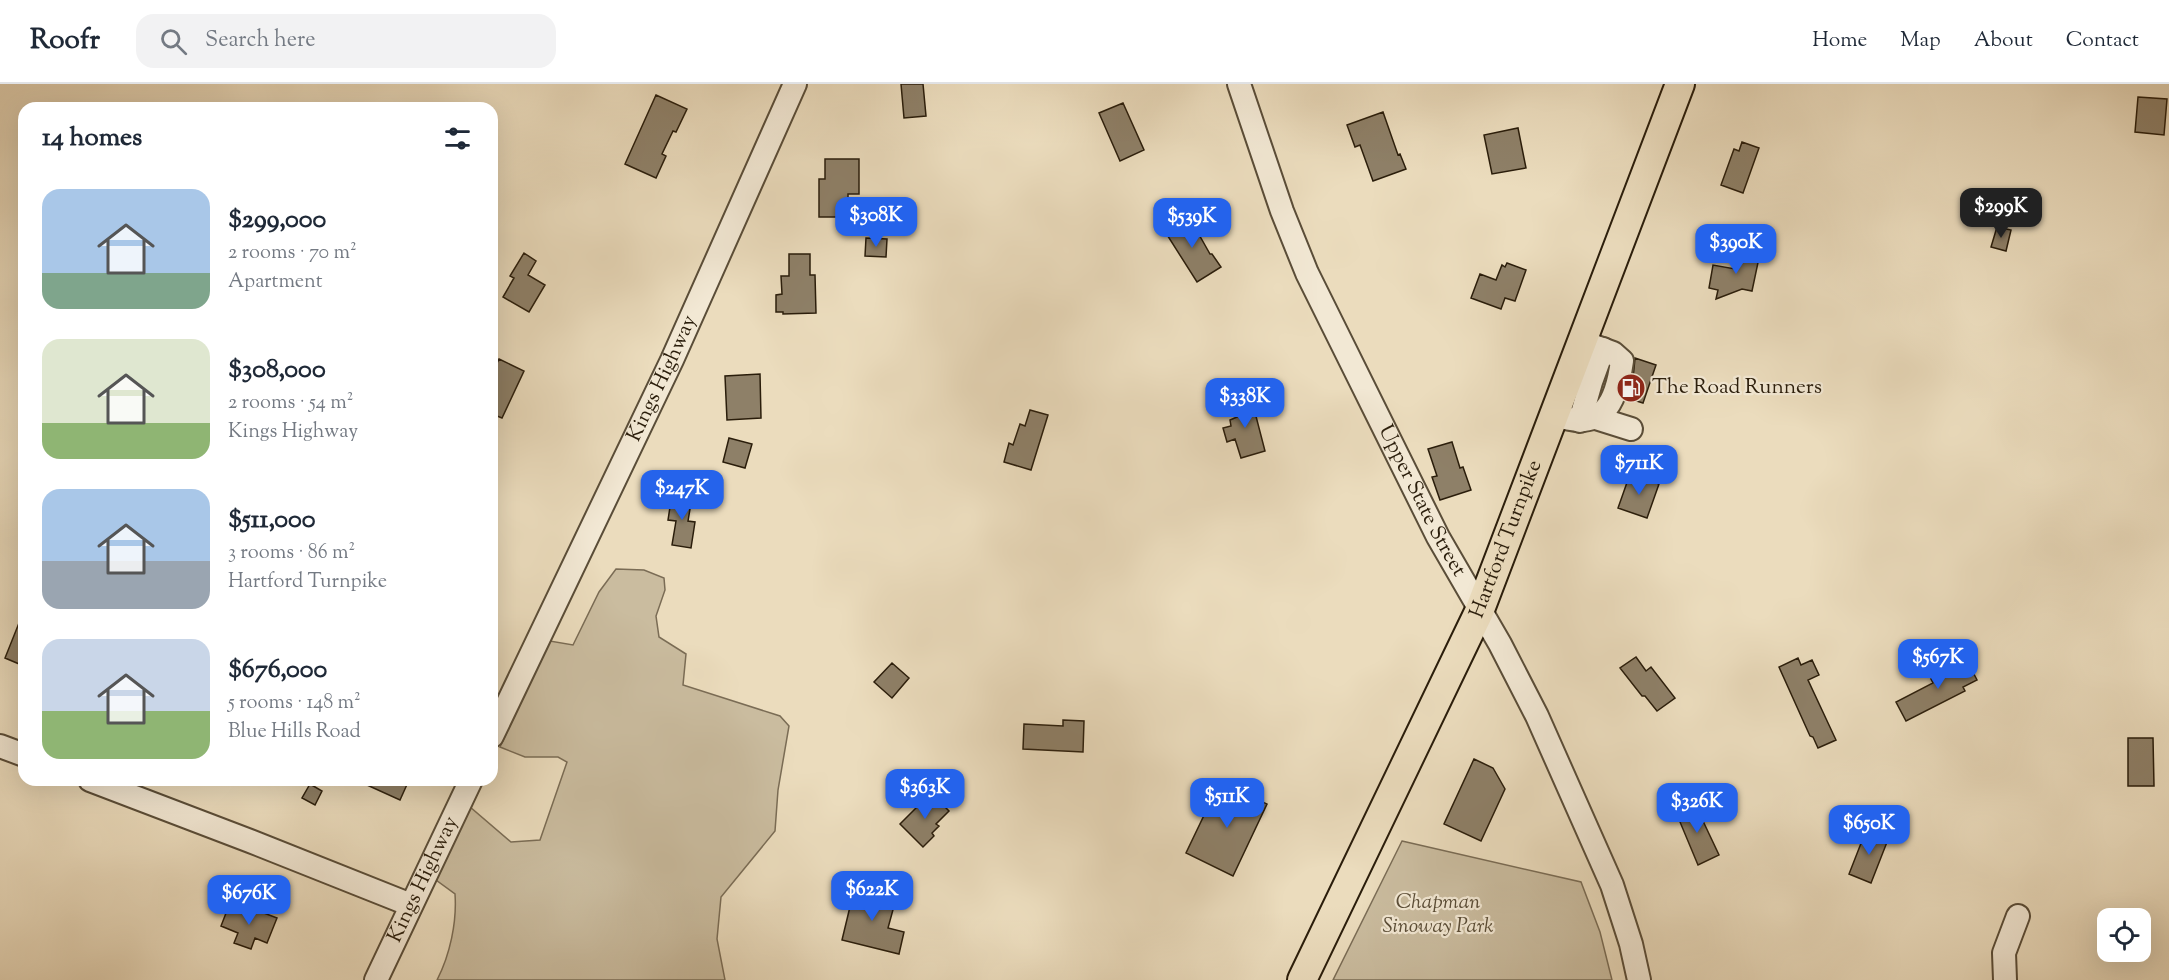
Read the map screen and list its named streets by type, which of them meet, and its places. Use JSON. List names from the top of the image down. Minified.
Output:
{"streets":{"main road":["Hartford Turnpike"],"street":["Kings Highway","Upper State Street"]},"crossings":[["Upper State Street","Hartford Turnpike"]],"parks":["Chapman Sinoway Park"],"places":{"fuel station":["The Road Runners"]},"page":{"header":"Roofr","search":"Search here","nav":["Home","Map","About","Contact"],"heading":"14 homes","list":[{"name":"$299,000","note":"2 rooms · 70 m² · Apartment"},{"name":"$308,000","note":"2 rooms · 54 m² · Kings Highway"},{"name":"$511,000","note":"3 rooms · 86 m² · Hartford Turnpike"},{"name":"$676,000","note":"5 rooms · 148 m² · Blue Hills Road"}],"price":["$299K","$308K","$539K","$390K","$338K","$711K","$247K","$567K","$363K","$511K","$326K","$650K","$622K","$676K"]}}
